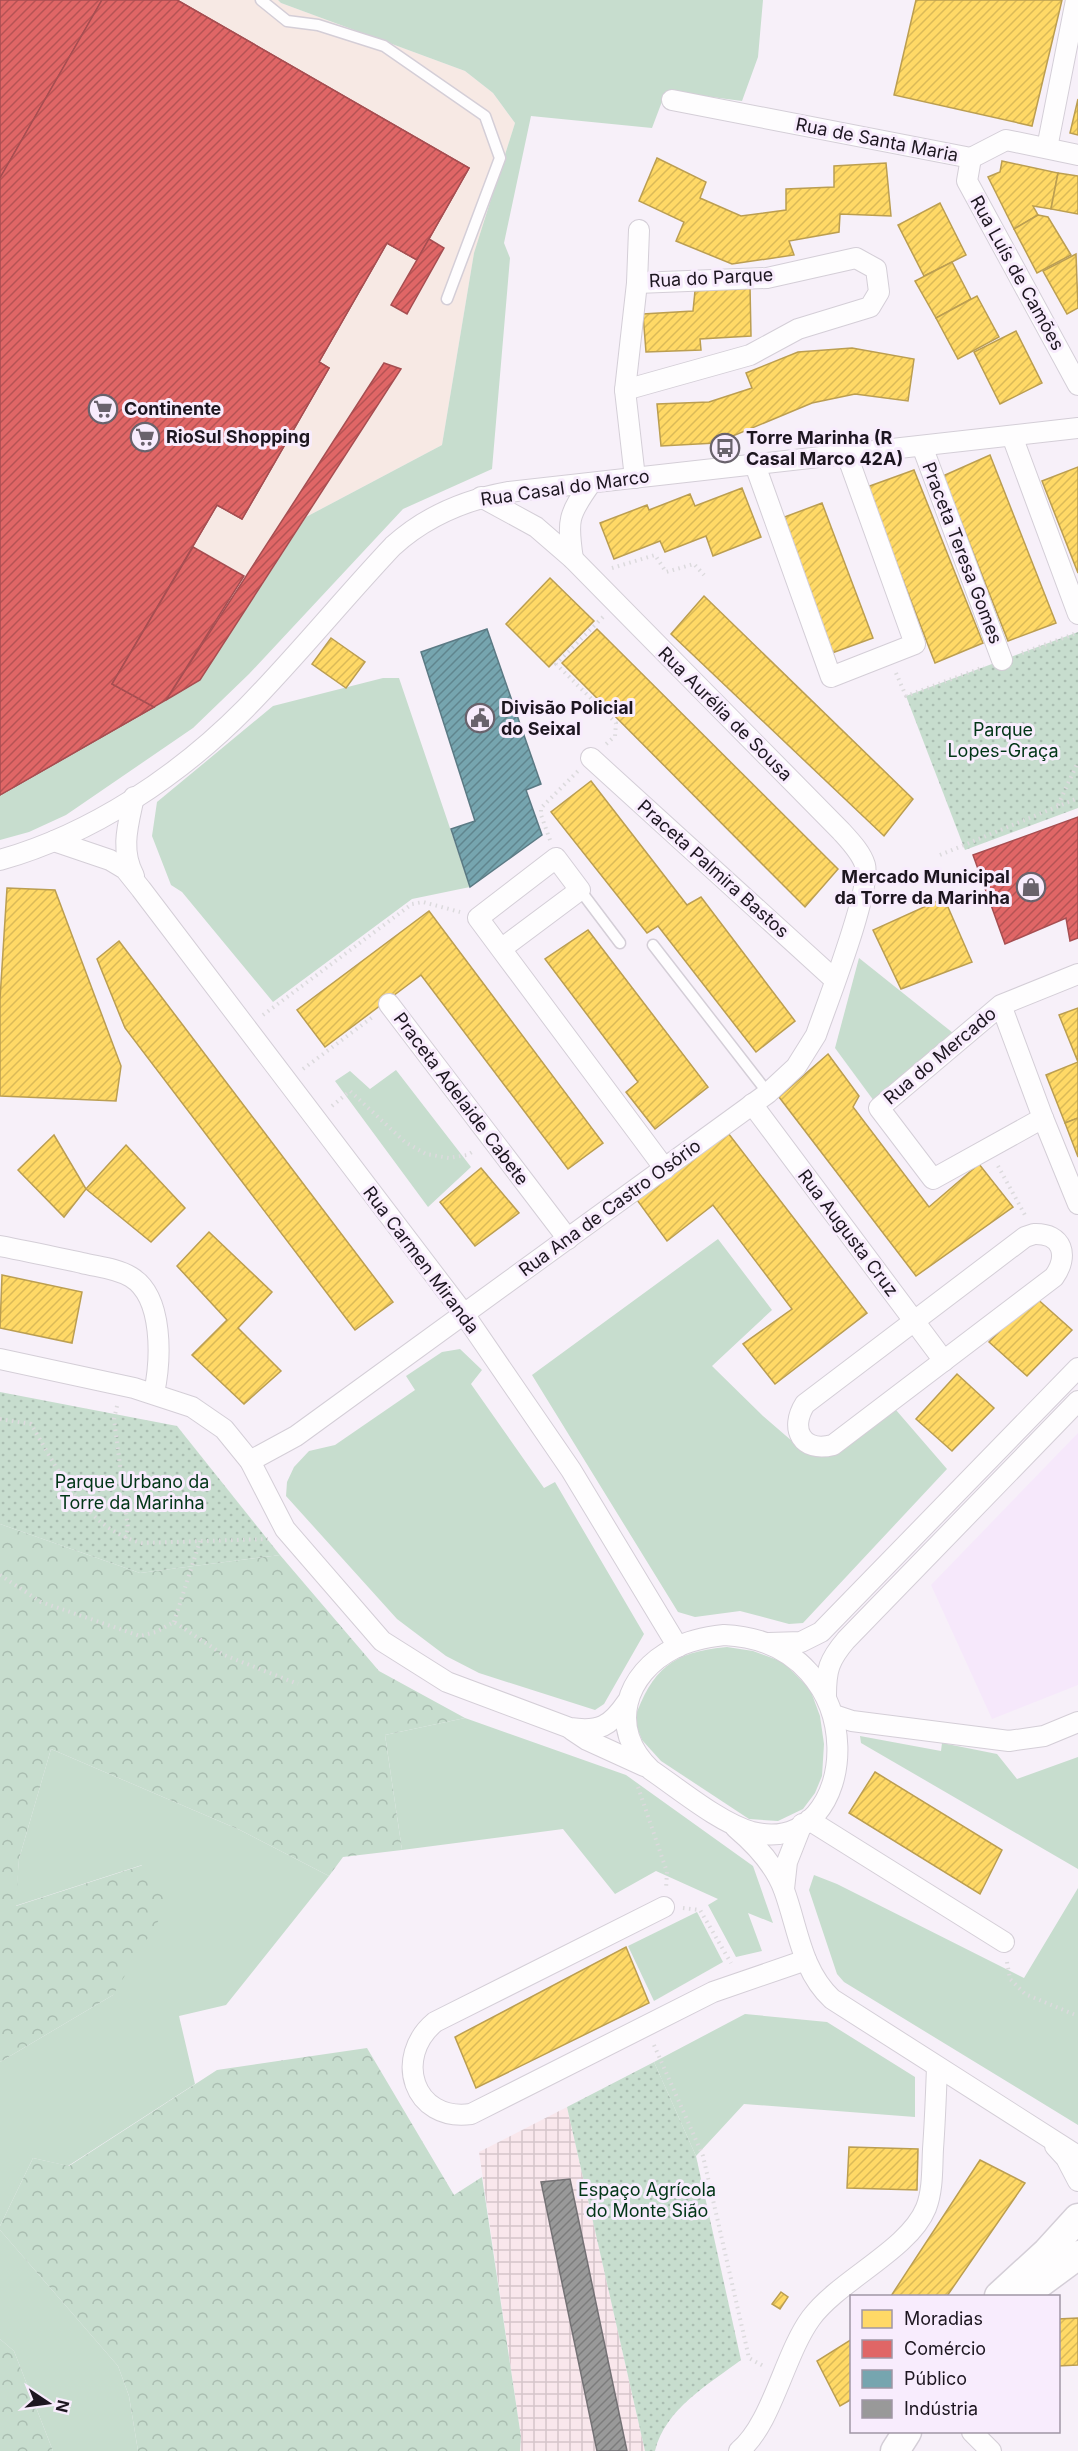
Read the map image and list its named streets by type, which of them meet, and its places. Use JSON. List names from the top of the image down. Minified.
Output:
{"streets":{"street":["Rua de Santa Maria","Rua Luís de Camões","Rua do Parque","Rua Casal do Marco","Praceta Teresa Gomes","Rua Aurélia de Sousa","Praceta Palmira Bastos","Rua do Mercado","Praceta Adelaide Cabete","Rua Ana de Castro Osório","Rua Augusta Cruz","Rua Carmen Miranda"]},"crossings":[["Rua de Santa Maria","Rua Luís de Camões"],["Rua Casal do Marco","Praceta Teresa Gomes"],["Rua Casal do Marco","Rua Aurélia de Sousa"],["Rua Casal do Marco","Rua Carmen Miranda"],["Rua Aurélia de Sousa","Rua Ana de Castro Osório"],["Praceta Palmira Bastos","Rua Ana de Castro Osório"],["Praceta Adelaide Cabete","Rua Ana de Castro Osório"],["Praceta Adelaide Cabete","Rua Carmen Miranda"],["Rua Ana de Castro Osório","Rua Augusta Cruz"],["Rua Ana de Castro Osório","Rua Carmen Miranda"]],"parks":["Parque Lopes-Graça","Parque Urbano da Torre da Marinha","Espaço Agrícola do Monte Sião"],"places":{"supermarket":["Continente","RioSul Shopping"],"bus stop":["Torre Marinha (R Casal Marco 42A)"],"public building":["Divisão Policial do Seixal"],"shop":["Mercado Municipal da Torre da Marinha"]},"legend":["Moradias","Comércio","Público","Indústria"],"north":"right"}
